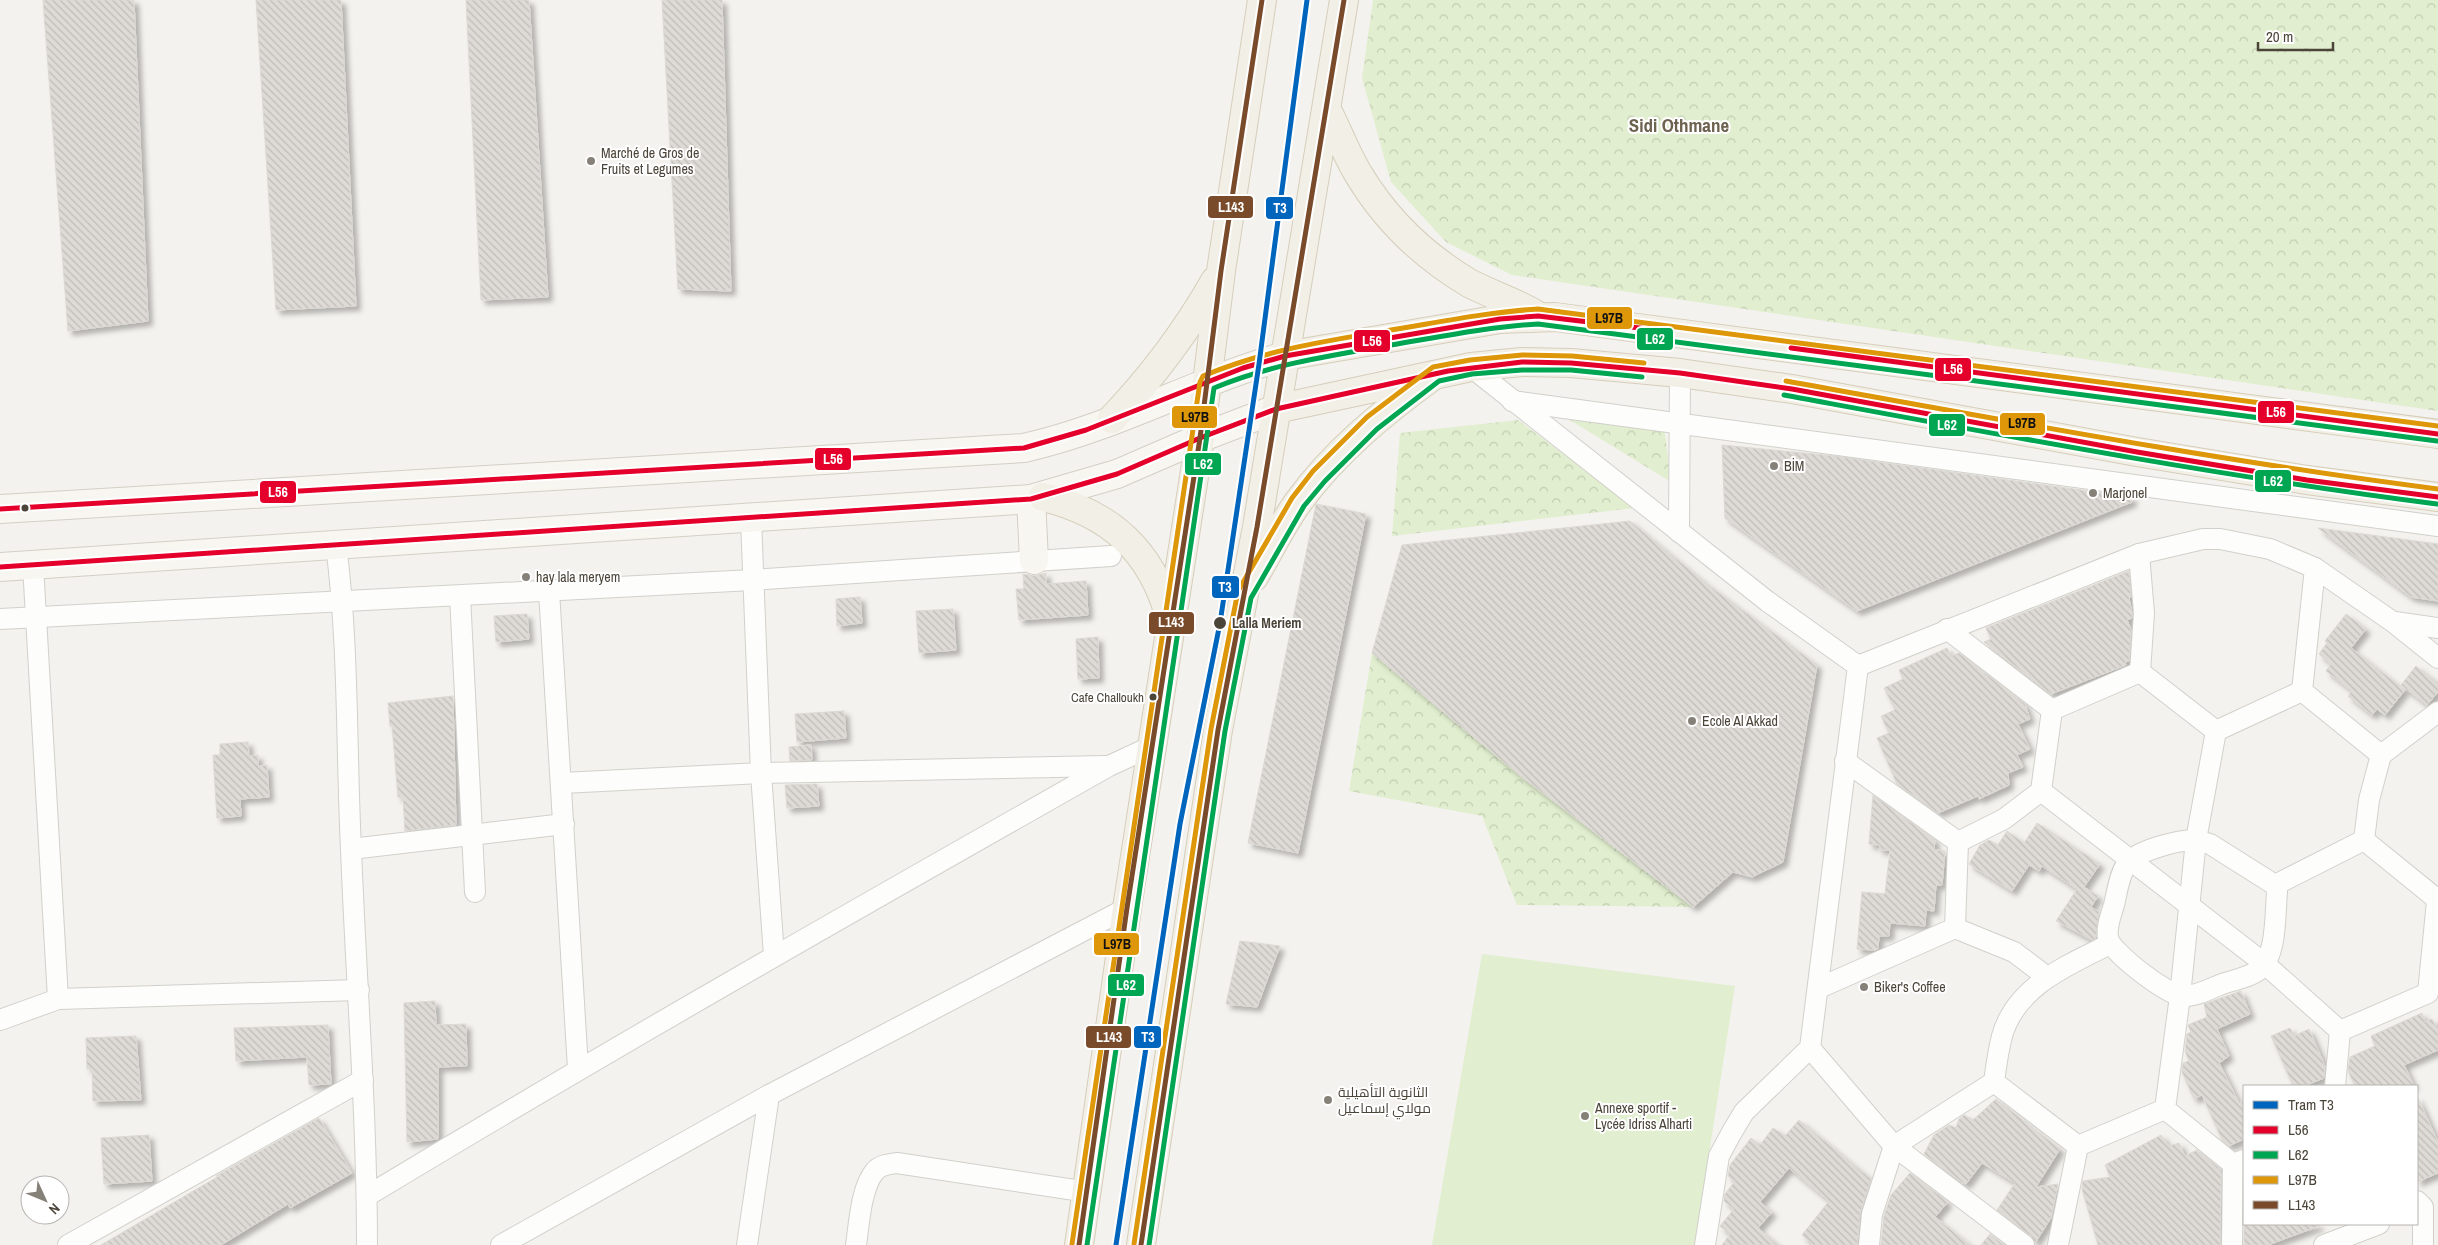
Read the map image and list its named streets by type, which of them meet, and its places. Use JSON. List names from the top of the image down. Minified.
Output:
{"districts":["Sidi Othmane"],"places":["Marché de Gros de Fruits et Legumes","BİM","Marjonel","hay lala meryem","Lalla Meriem","Cafe Challoukh","Ecole Al Akkad","Biker's Coffee","الثانوية التأهيلية مولاي إسماعيل","Annexe sportif - Lycée Idriss Alharti"],"lines":["tram line T3","transit line L143","transit line L97B","transit line L56","transit line L62"],"legend":["Tram T3","L56","L62","L97B","L143"],"scale_bar":"20 m","north":"bottom right"}
